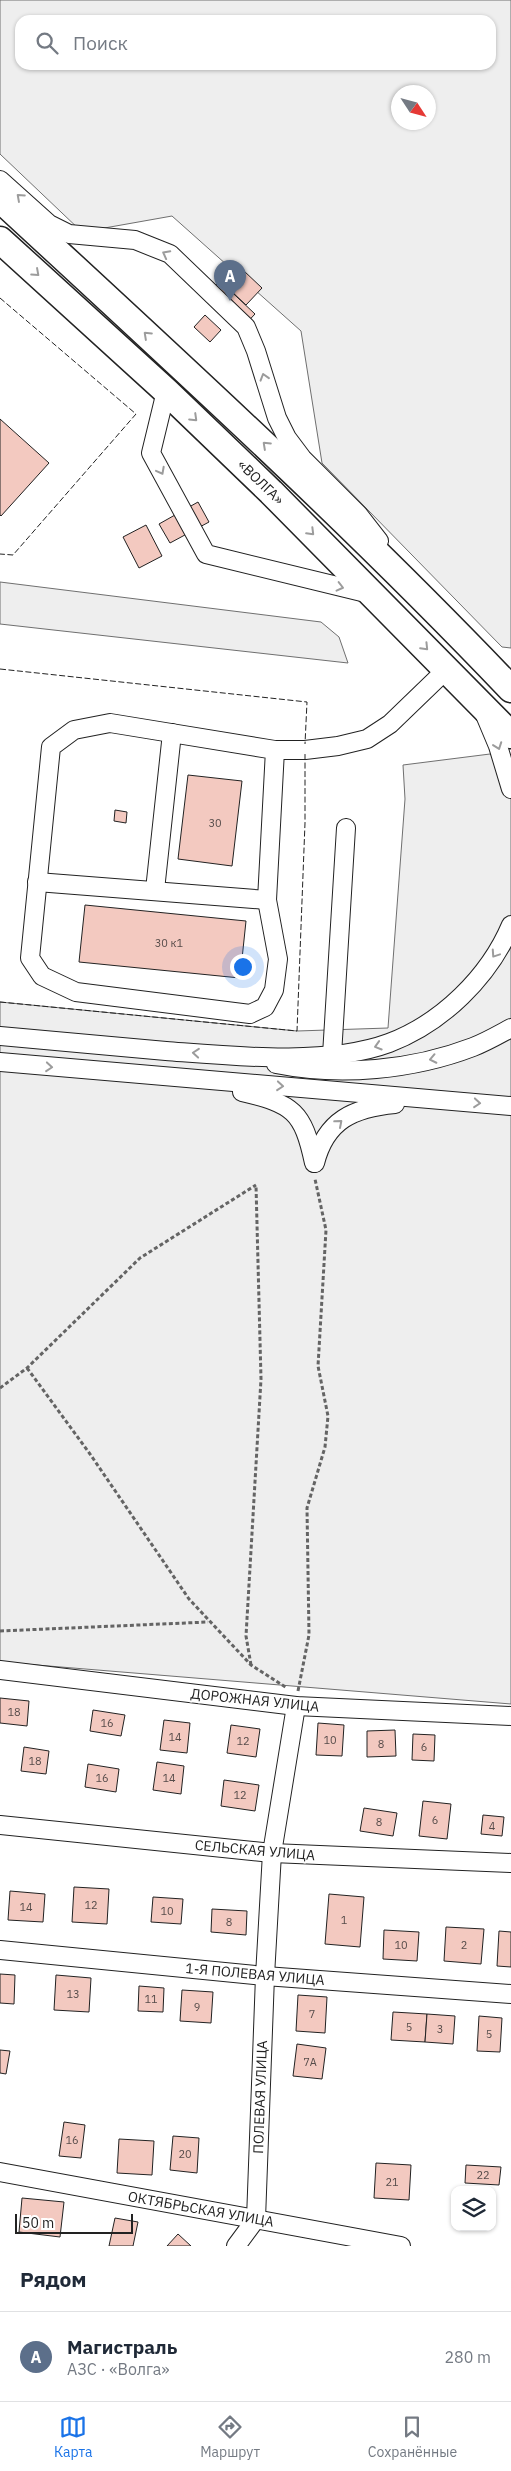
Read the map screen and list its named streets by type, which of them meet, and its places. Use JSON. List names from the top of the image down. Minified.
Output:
{"streets":{"highway":["«ВОЛГА»"],"street":["ДОРОЖНАЯ УЛИЦА","СЕЛЬСКАЯ УЛИЦА","1-Я ПОЛЕВАЯ УЛИЦА","ПОЛЕВАЯ УЛИЦА","ОКТЯБРЬСКАЯ УЛИЦА"]},"crossings":[["ДОРОЖНАЯ УЛИЦА","ПОЛЕВАЯ УЛИЦА"],["СЕЛЬСКАЯ УЛИЦА","ПОЛЕВАЯ УЛИЦА"],["1-Я ПОЛЕВАЯ УЛИЦА","ПОЛЕВАЯ УЛИЦА"],["ПОЛЕВАЯ УЛИЦА","ОКТЯБРЬСКАЯ УЛИЦА"]],"house_numbers":["30","30 к1","18","16","14","10","12","8","6","18","16","14","12","6","8","4","12","14","10","1","8","10","2","13","11","9","7","5","3","5","7А","16","20","22","21"],"scale_bar":"50 m","north":"bottom right","page":{"search":"Поиск","pins":"A","scale":"50 m","heading":"Рядом","list":[{"mark":"A","name":"Магистраль","note":"АЗС · «Волга»","value":"280 m"}],"nav":["Карта","Маршрут","Сохранённые"]}}
